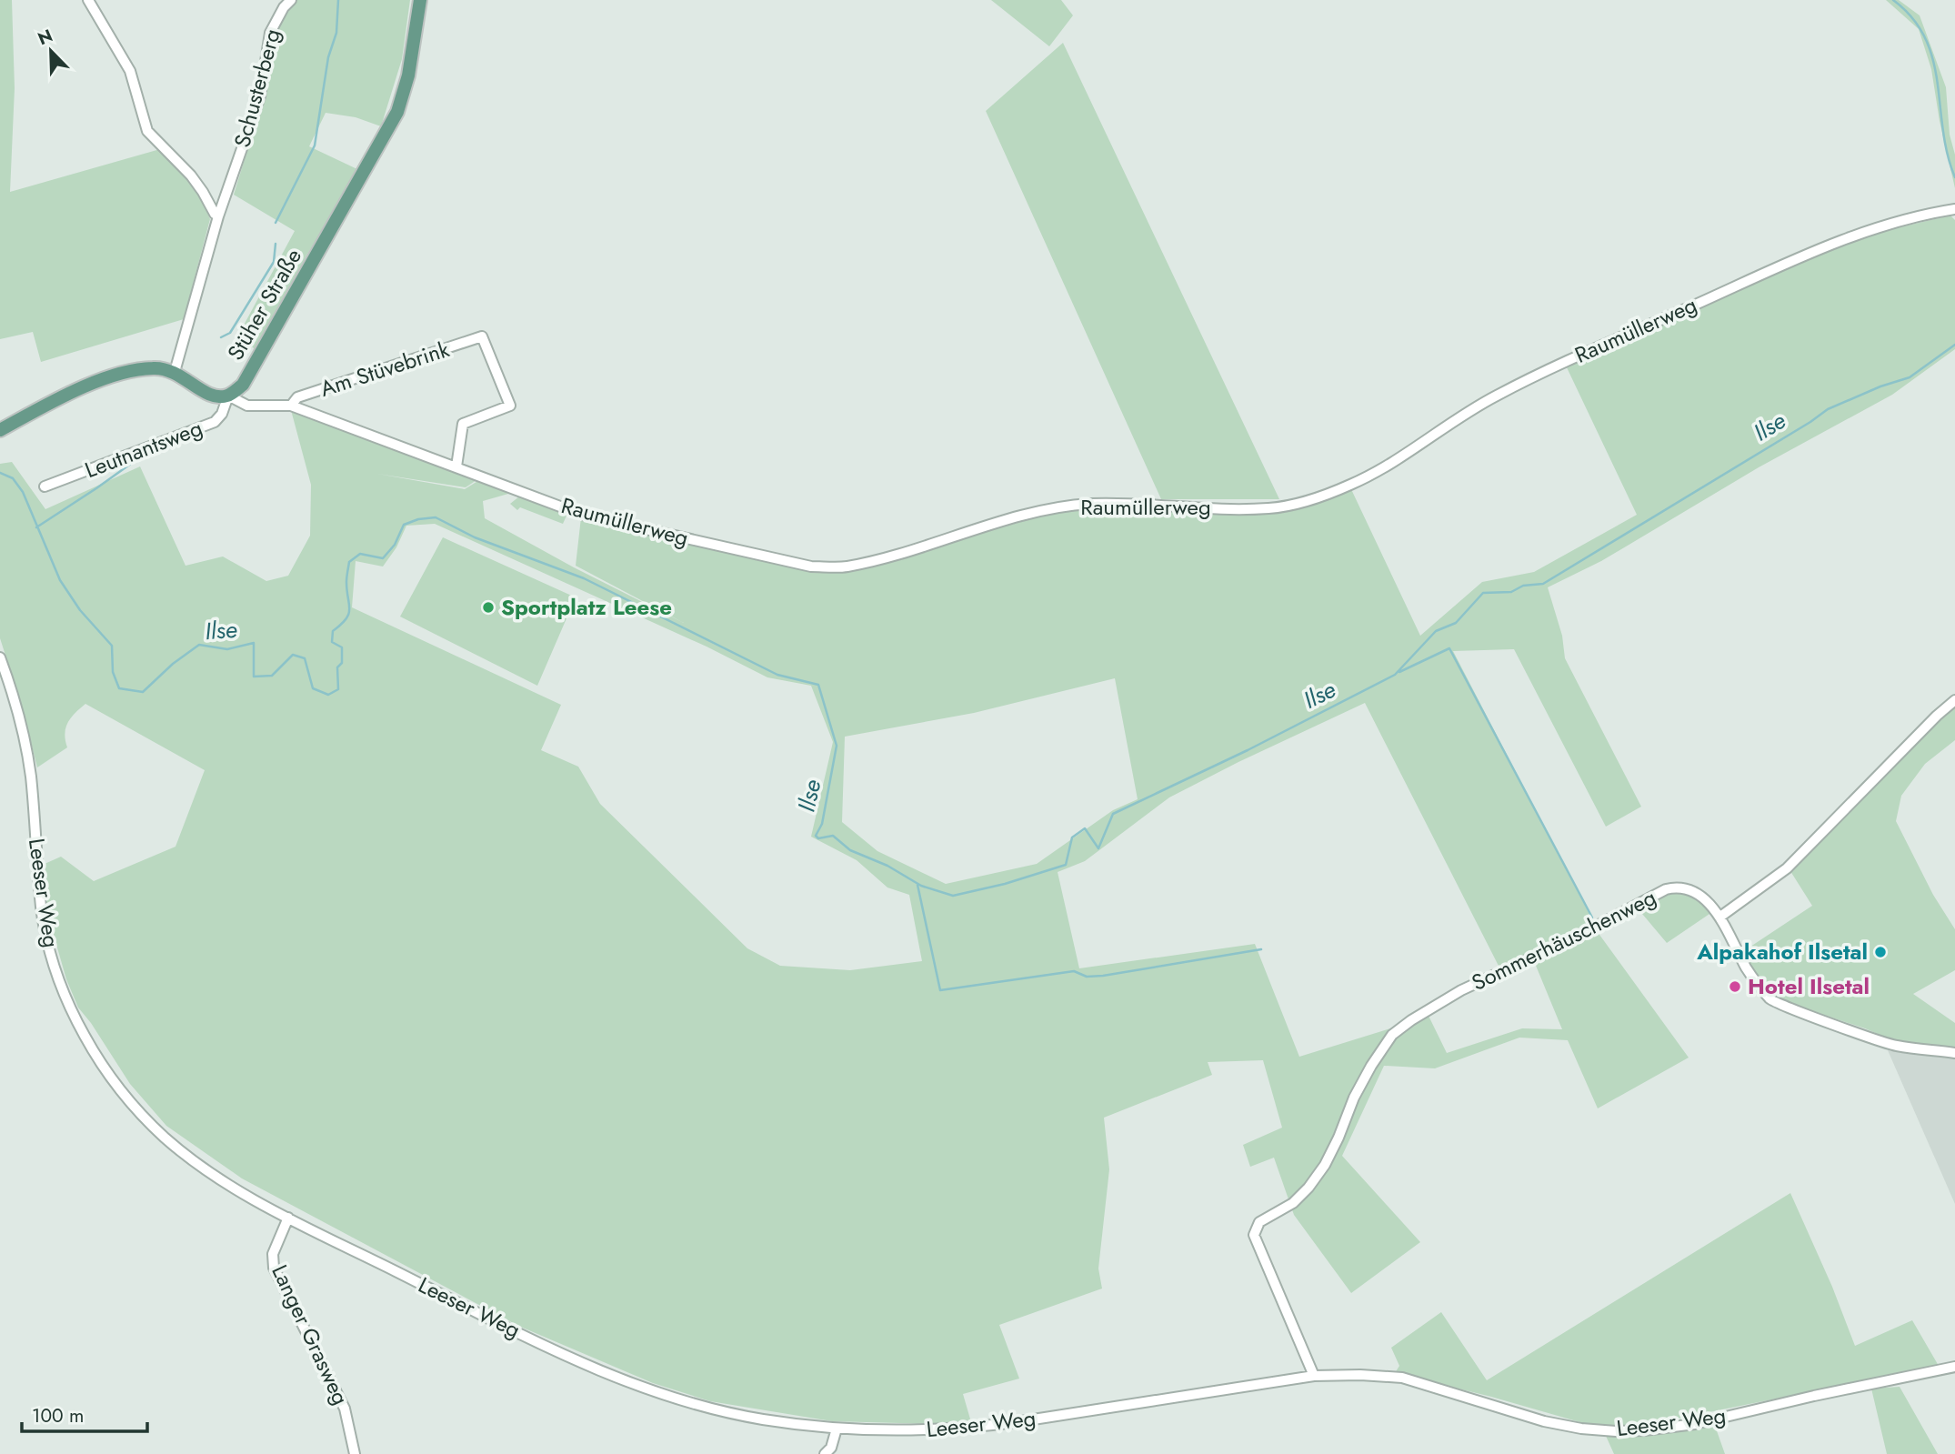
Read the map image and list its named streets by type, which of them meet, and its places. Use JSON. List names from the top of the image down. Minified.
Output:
{"streets":{"main road":["Stüher Straße"],"street":["Schusterberg","Raumüllerweg","Am Stüvebrink","Leutnantsweg","Leeser Weg","Sommerhäuschenweg","Langer Grasweg"]},"crossings":[["Stüher Straße","Raumüllerweg"],["Stüher Straße","Leutnantsweg"],["Raumüllerweg","Am Stüvebrink"],["Raumüllerweg","Leutnantsweg"],["Leeser Weg","Sommerhäuschenweg"],["Leeser Weg","Langer Grasweg"]],"water":["Ilse"],"places":["Sportplatz Leese","Alpakahof Ilsetal","Hotel Ilsetal"],"scale_bar":"100 m","north":"top left"}
